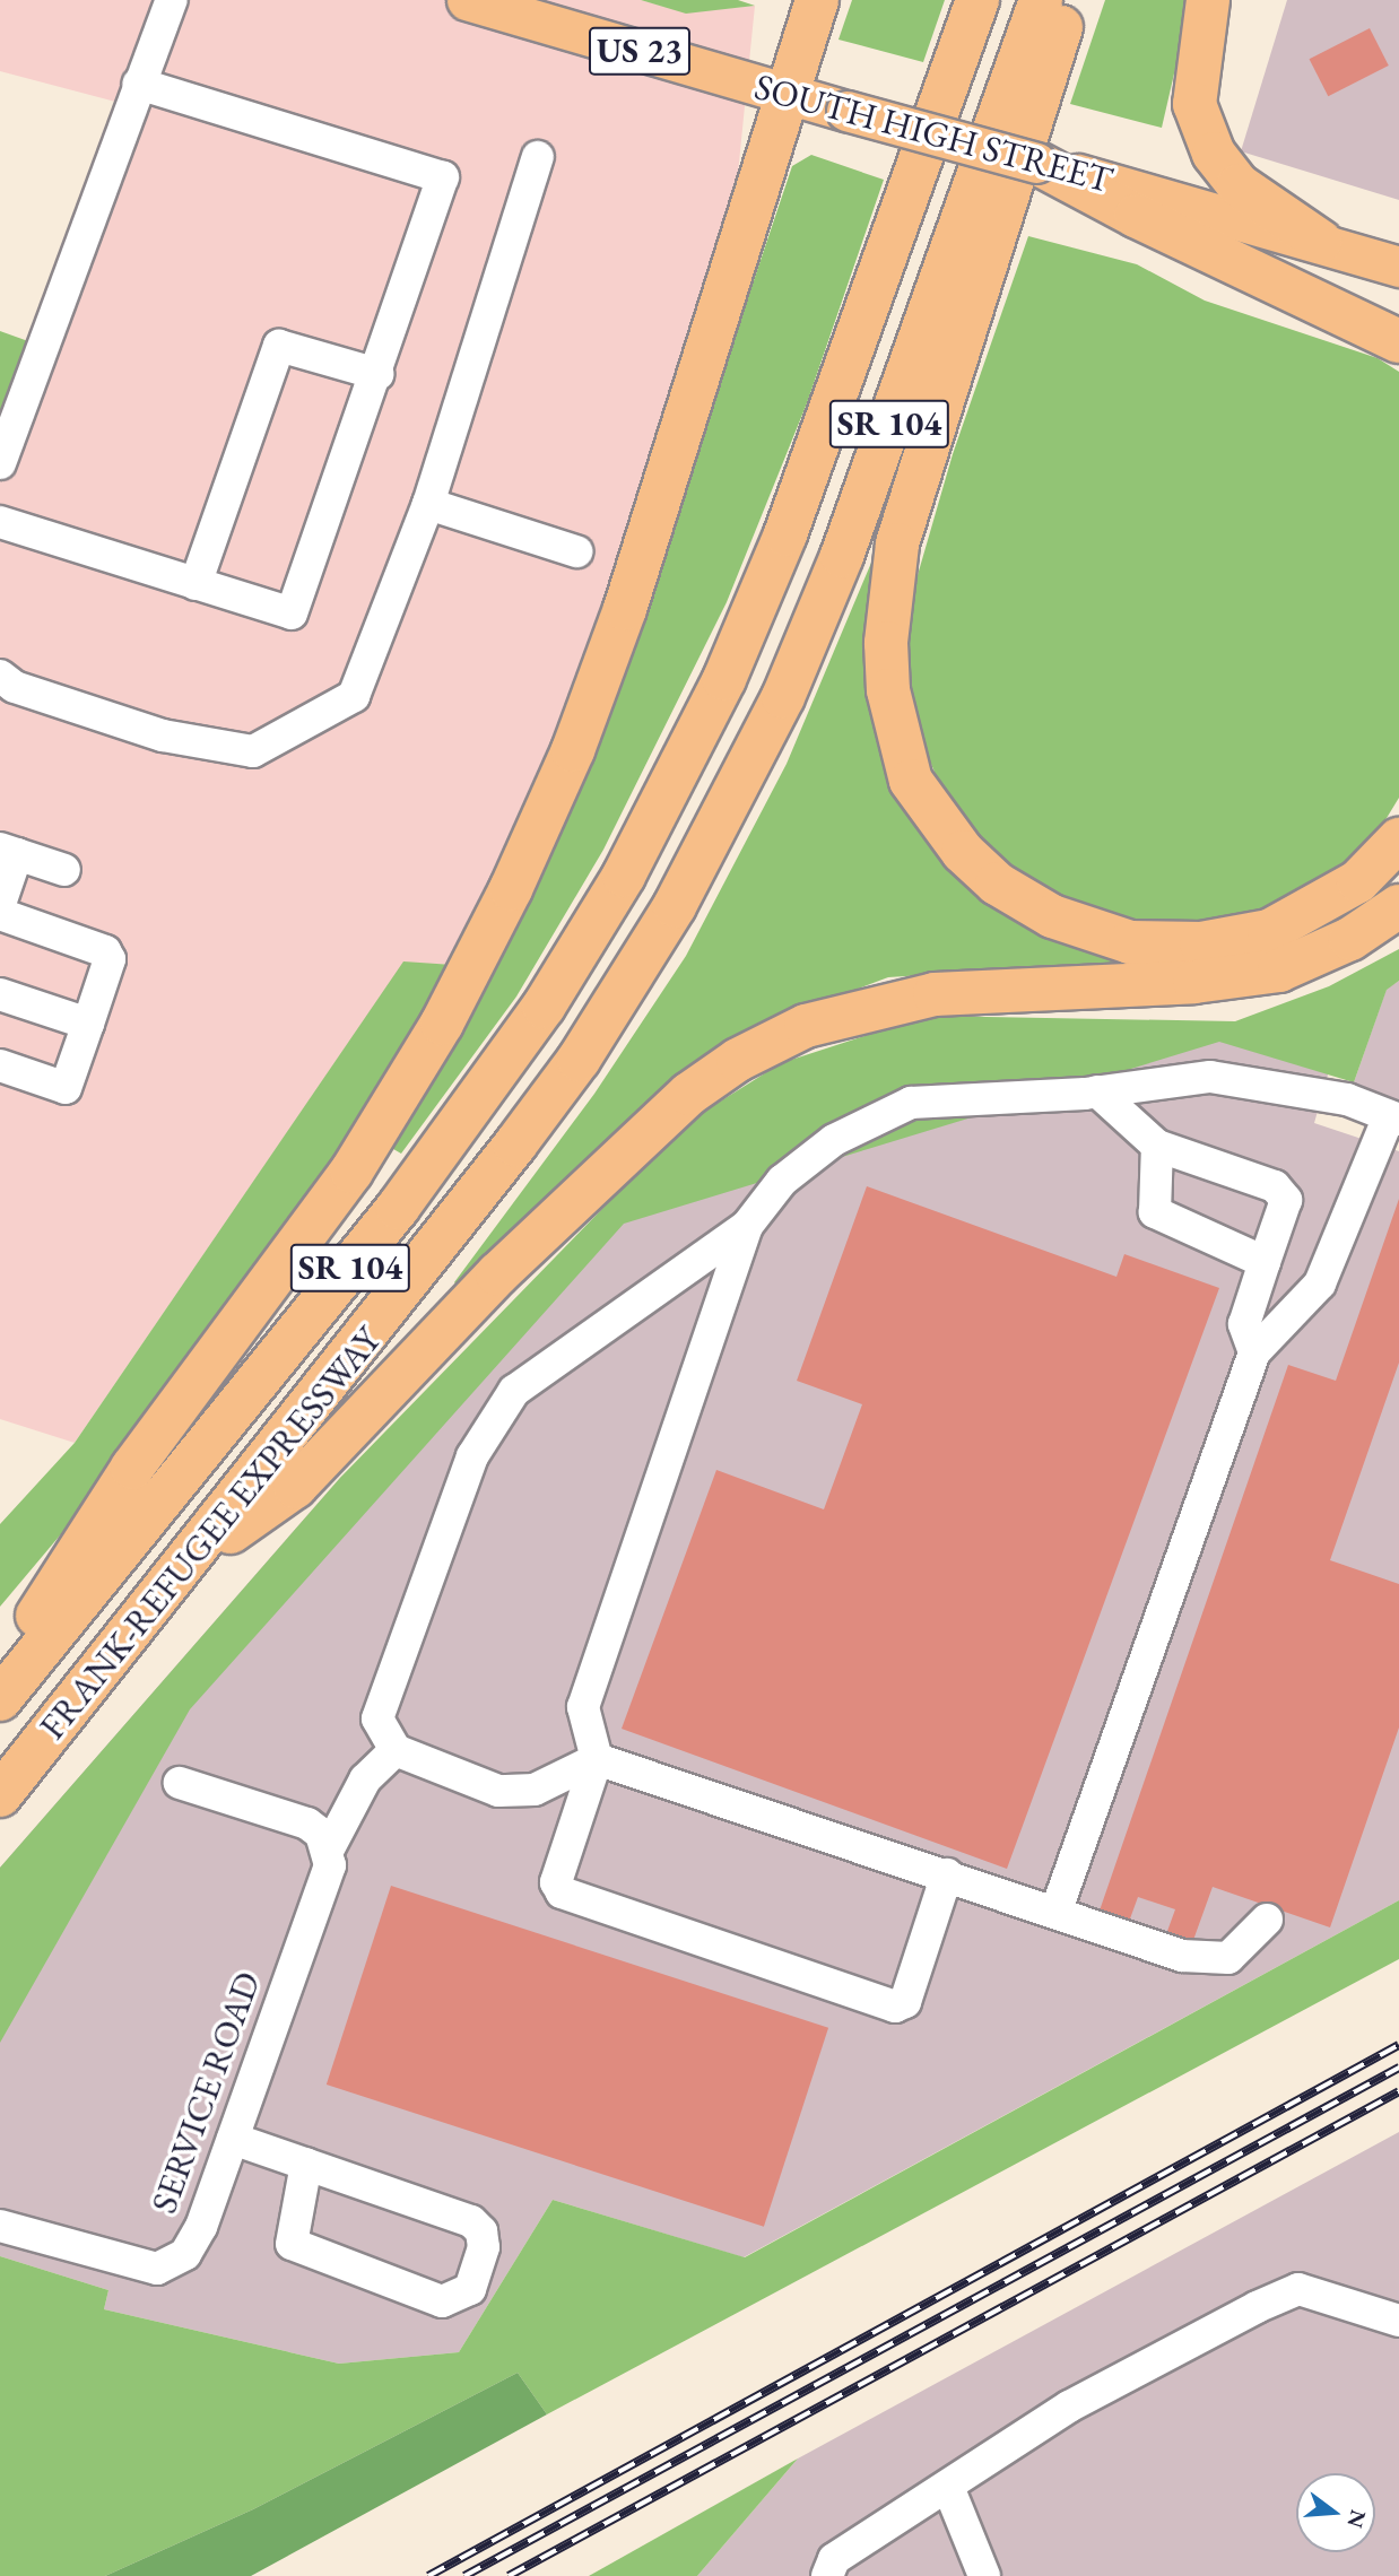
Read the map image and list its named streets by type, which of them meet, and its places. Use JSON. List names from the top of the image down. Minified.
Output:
{"streets":{"highway":["SR 104","FRANK-REFUGEE EXPRESSWAY"],"main road":["US 23","SOUTH HIGH STREET"],"street":["SERVICE ROAD"]},"north":"right"}
